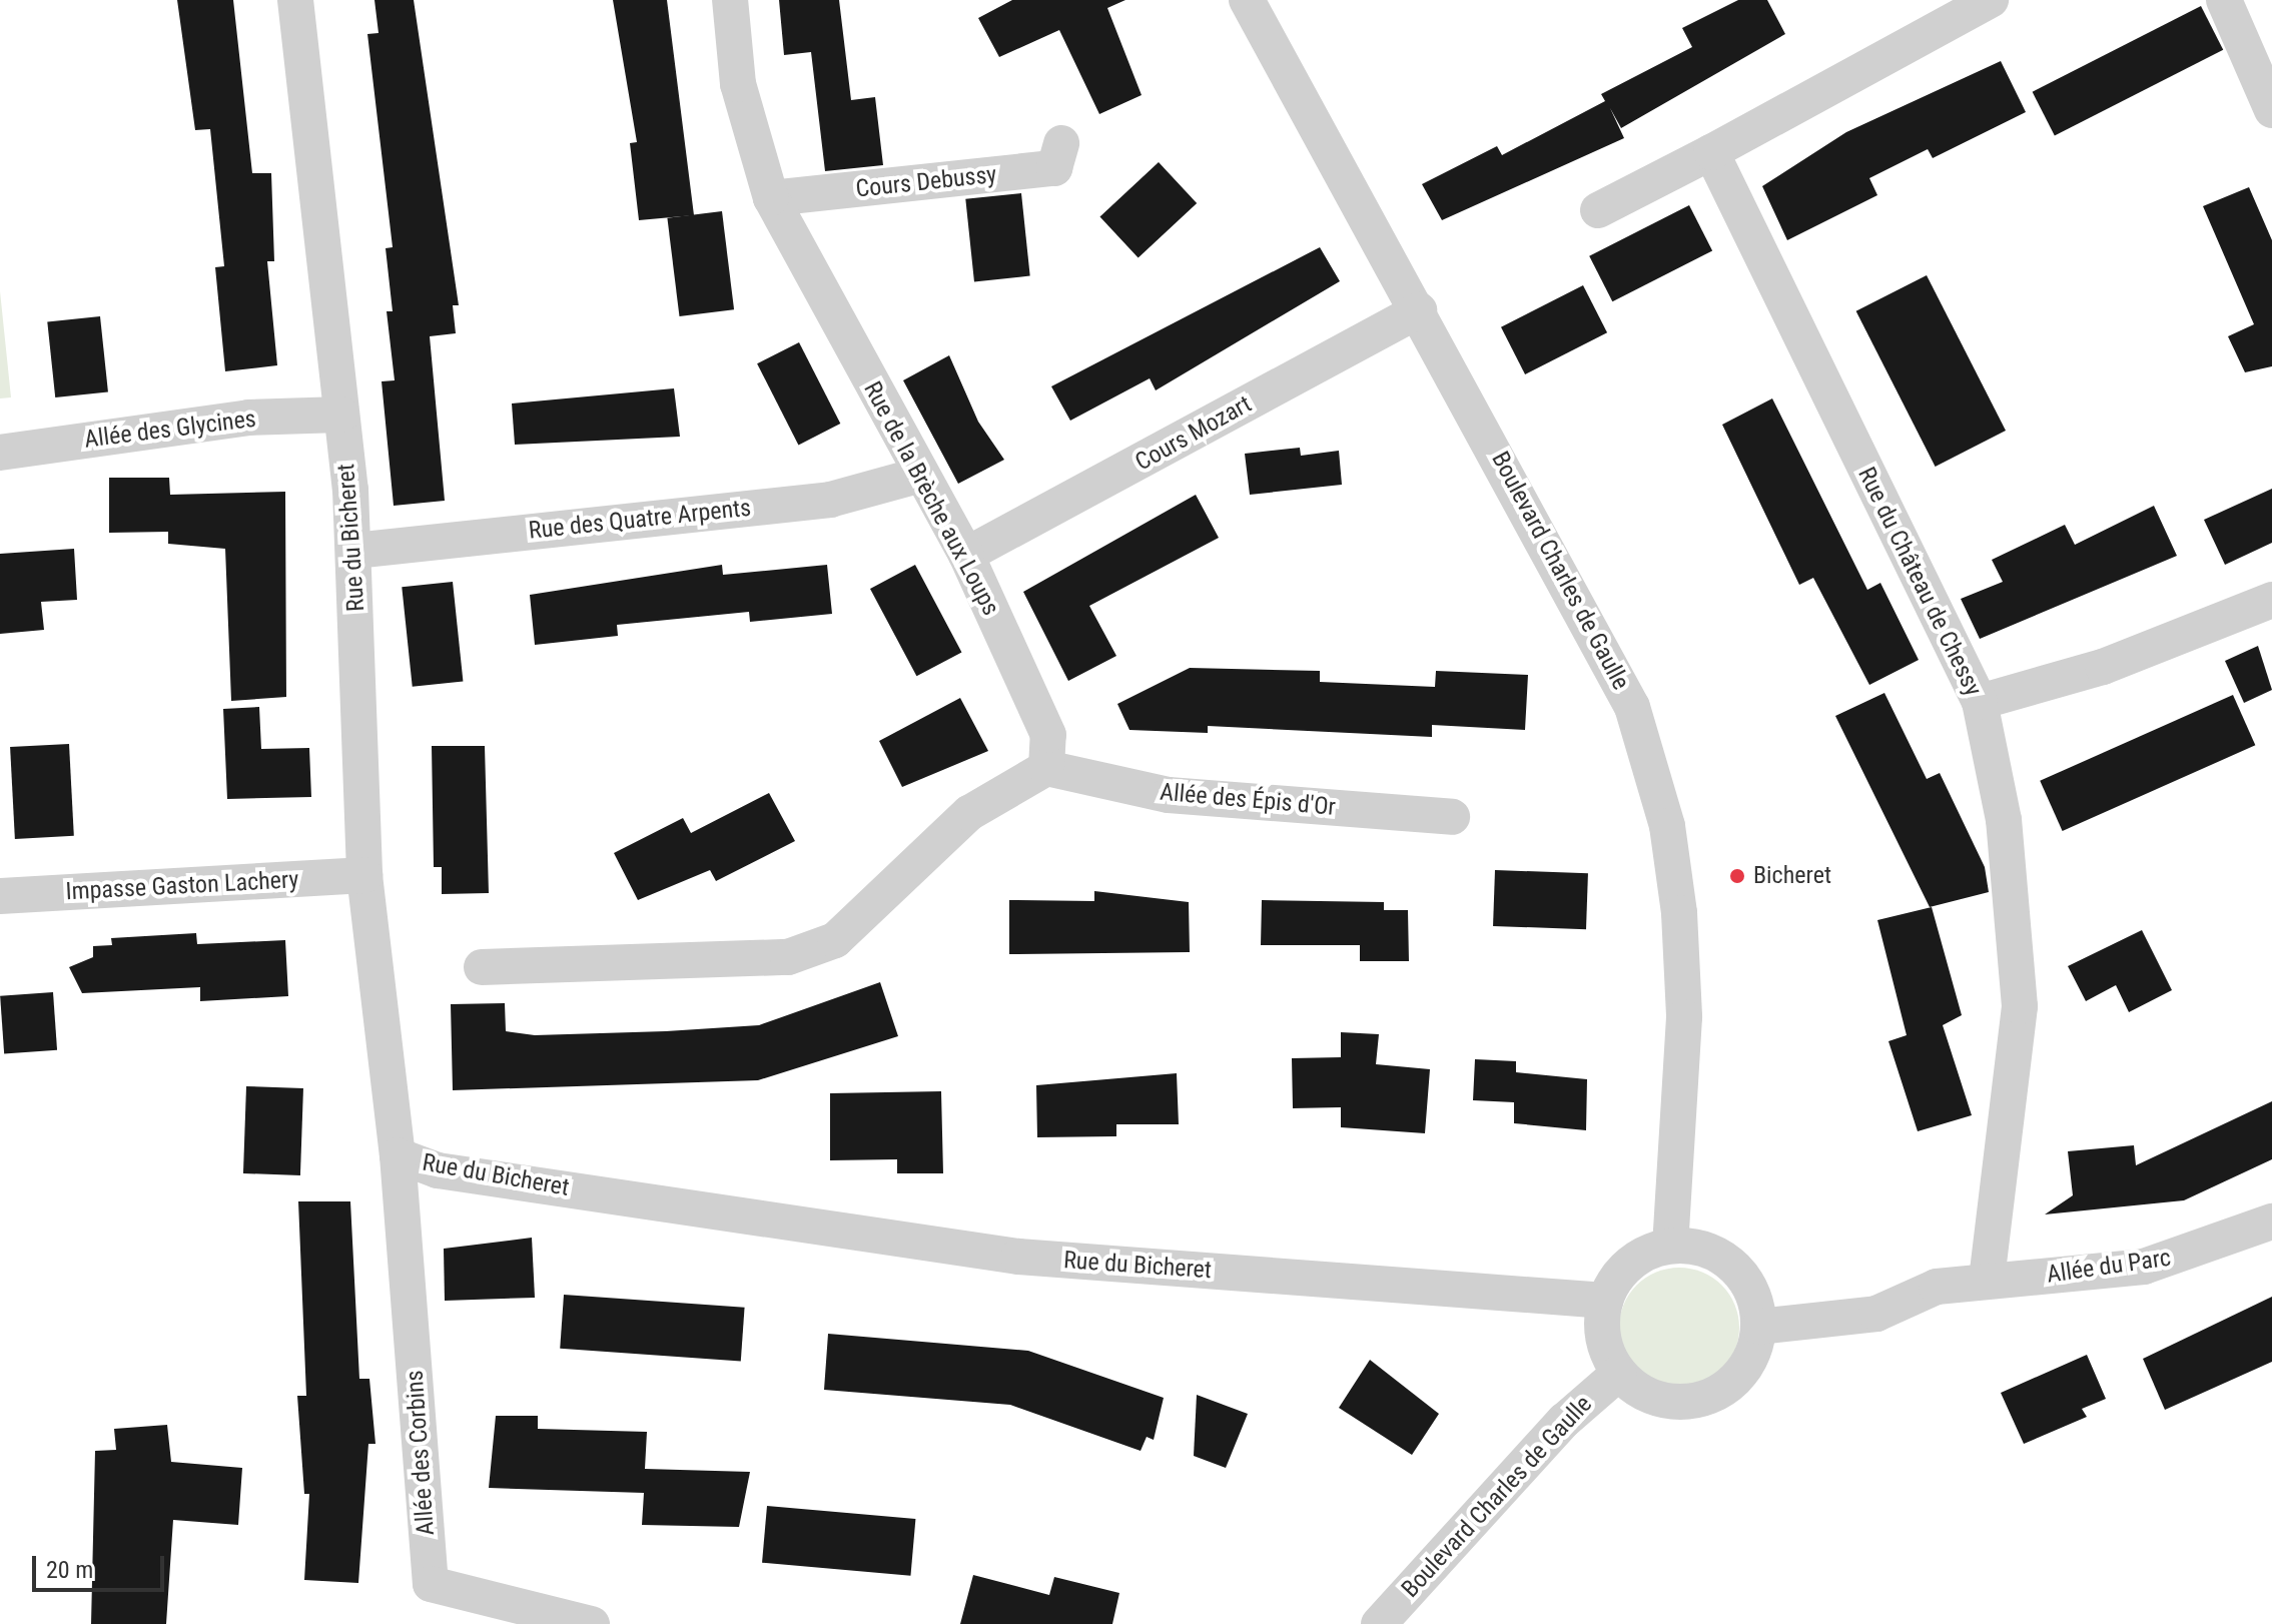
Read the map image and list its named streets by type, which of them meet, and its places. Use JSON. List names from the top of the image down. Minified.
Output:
{"streets":{"street":["Cours Debussy","Allée des Glycines","Cours Mozart","Rue de la Brèche aux Loups","Rue des Quatre Arpents","Rue du Bicheret","Boulevard Charles de Gaulle","Rue du Château de Chessy","Allée des Épis d'Or","Impasse Gaston Lachery","Allée du Parc","Allée des Corbins"]},"crossings":[["Cours Debussy","Rue de la Brèche aux Loups"],["Allée des Glycines","Rue du Bicheret"],["Cours Mozart","Rue de la Brèche aux Loups"],["Cours Mozart","Boulevard Charles de Gaulle"],["Rue de la Brèche aux Loups","Rue des Quatre Arpents"],["Rue de la Brèche aux Loups","Allée des Épis d'Or"],["Rue des Quatre Arpents","Rue du Bicheret"],["Rue du Bicheret","Boulevard Charles de Gaulle"],["Rue du Bicheret","Impasse Gaston Lachery"],["Rue du Bicheret","Allée du Parc"],["Rue du Bicheret","Allée des Corbins"],["Boulevard Charles de Gaulle","Allée du Parc"],["Rue du Château de Chessy","Allée du Parc"]],"places":["Bicheret"],"scale_bar":"20 m"}
